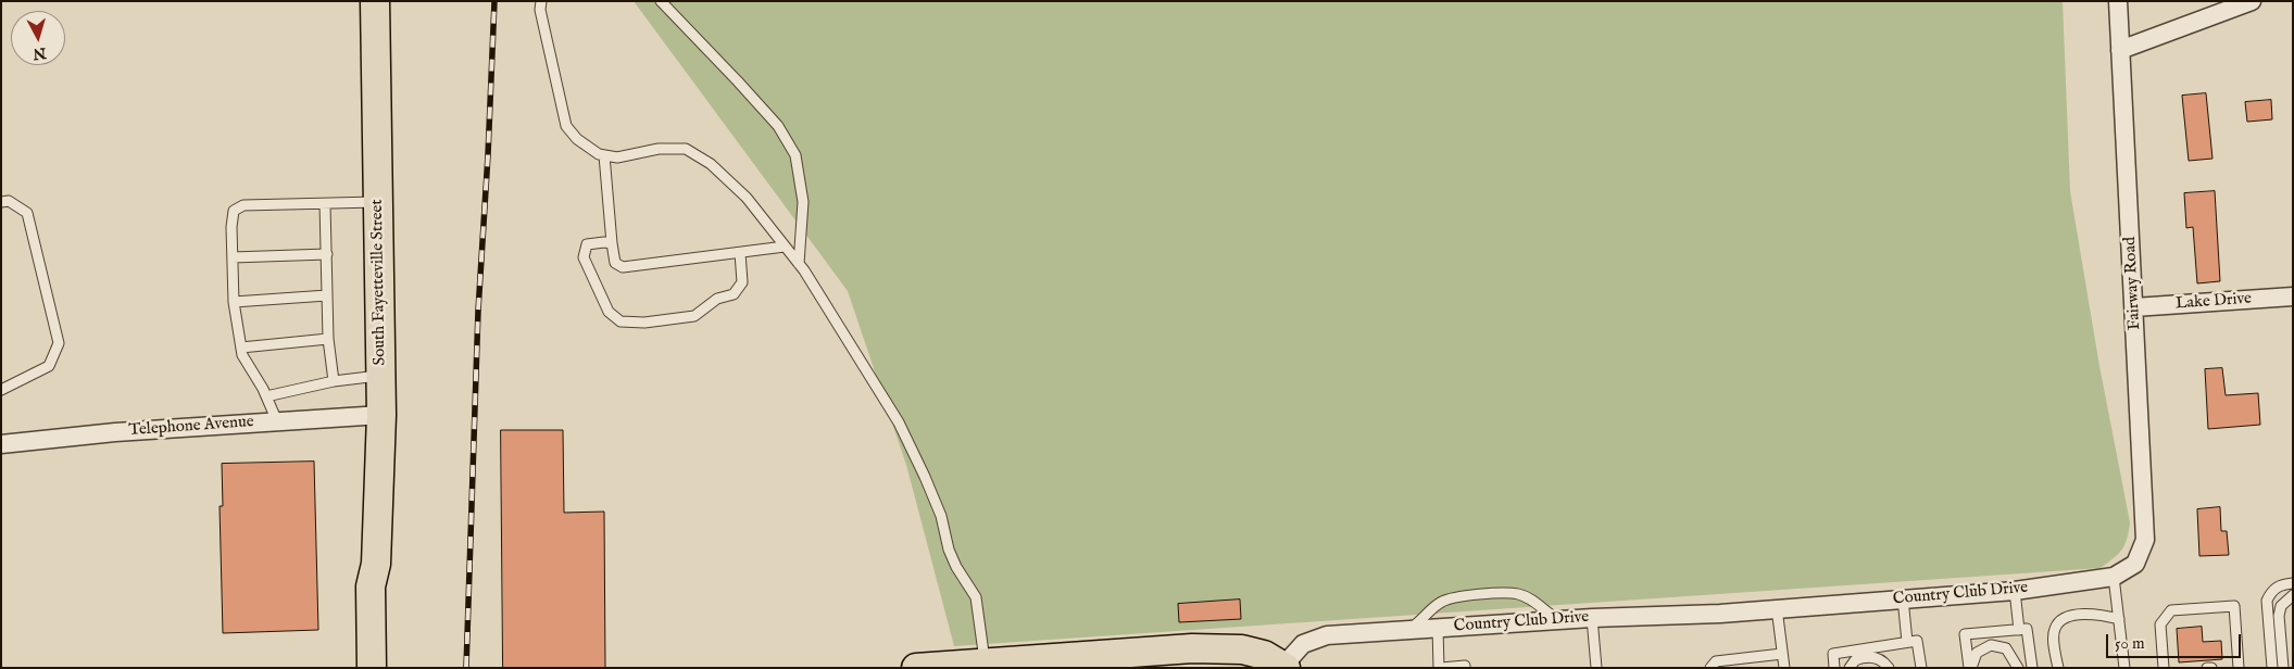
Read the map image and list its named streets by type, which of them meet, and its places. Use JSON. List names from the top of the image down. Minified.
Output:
{"streets":{"main road":["South Fayetteville Street","Country Club Drive"],"street":["Fairway Road","Lake Drive","Telephone Avenue"]},"crossings":[["South Fayetteville Street","Telephone Avenue"],["Fairway Road","Lake Drive"],["Fairway Road","Country Club Drive"]],"scale_bar":"50 m","north":"bottom"}
